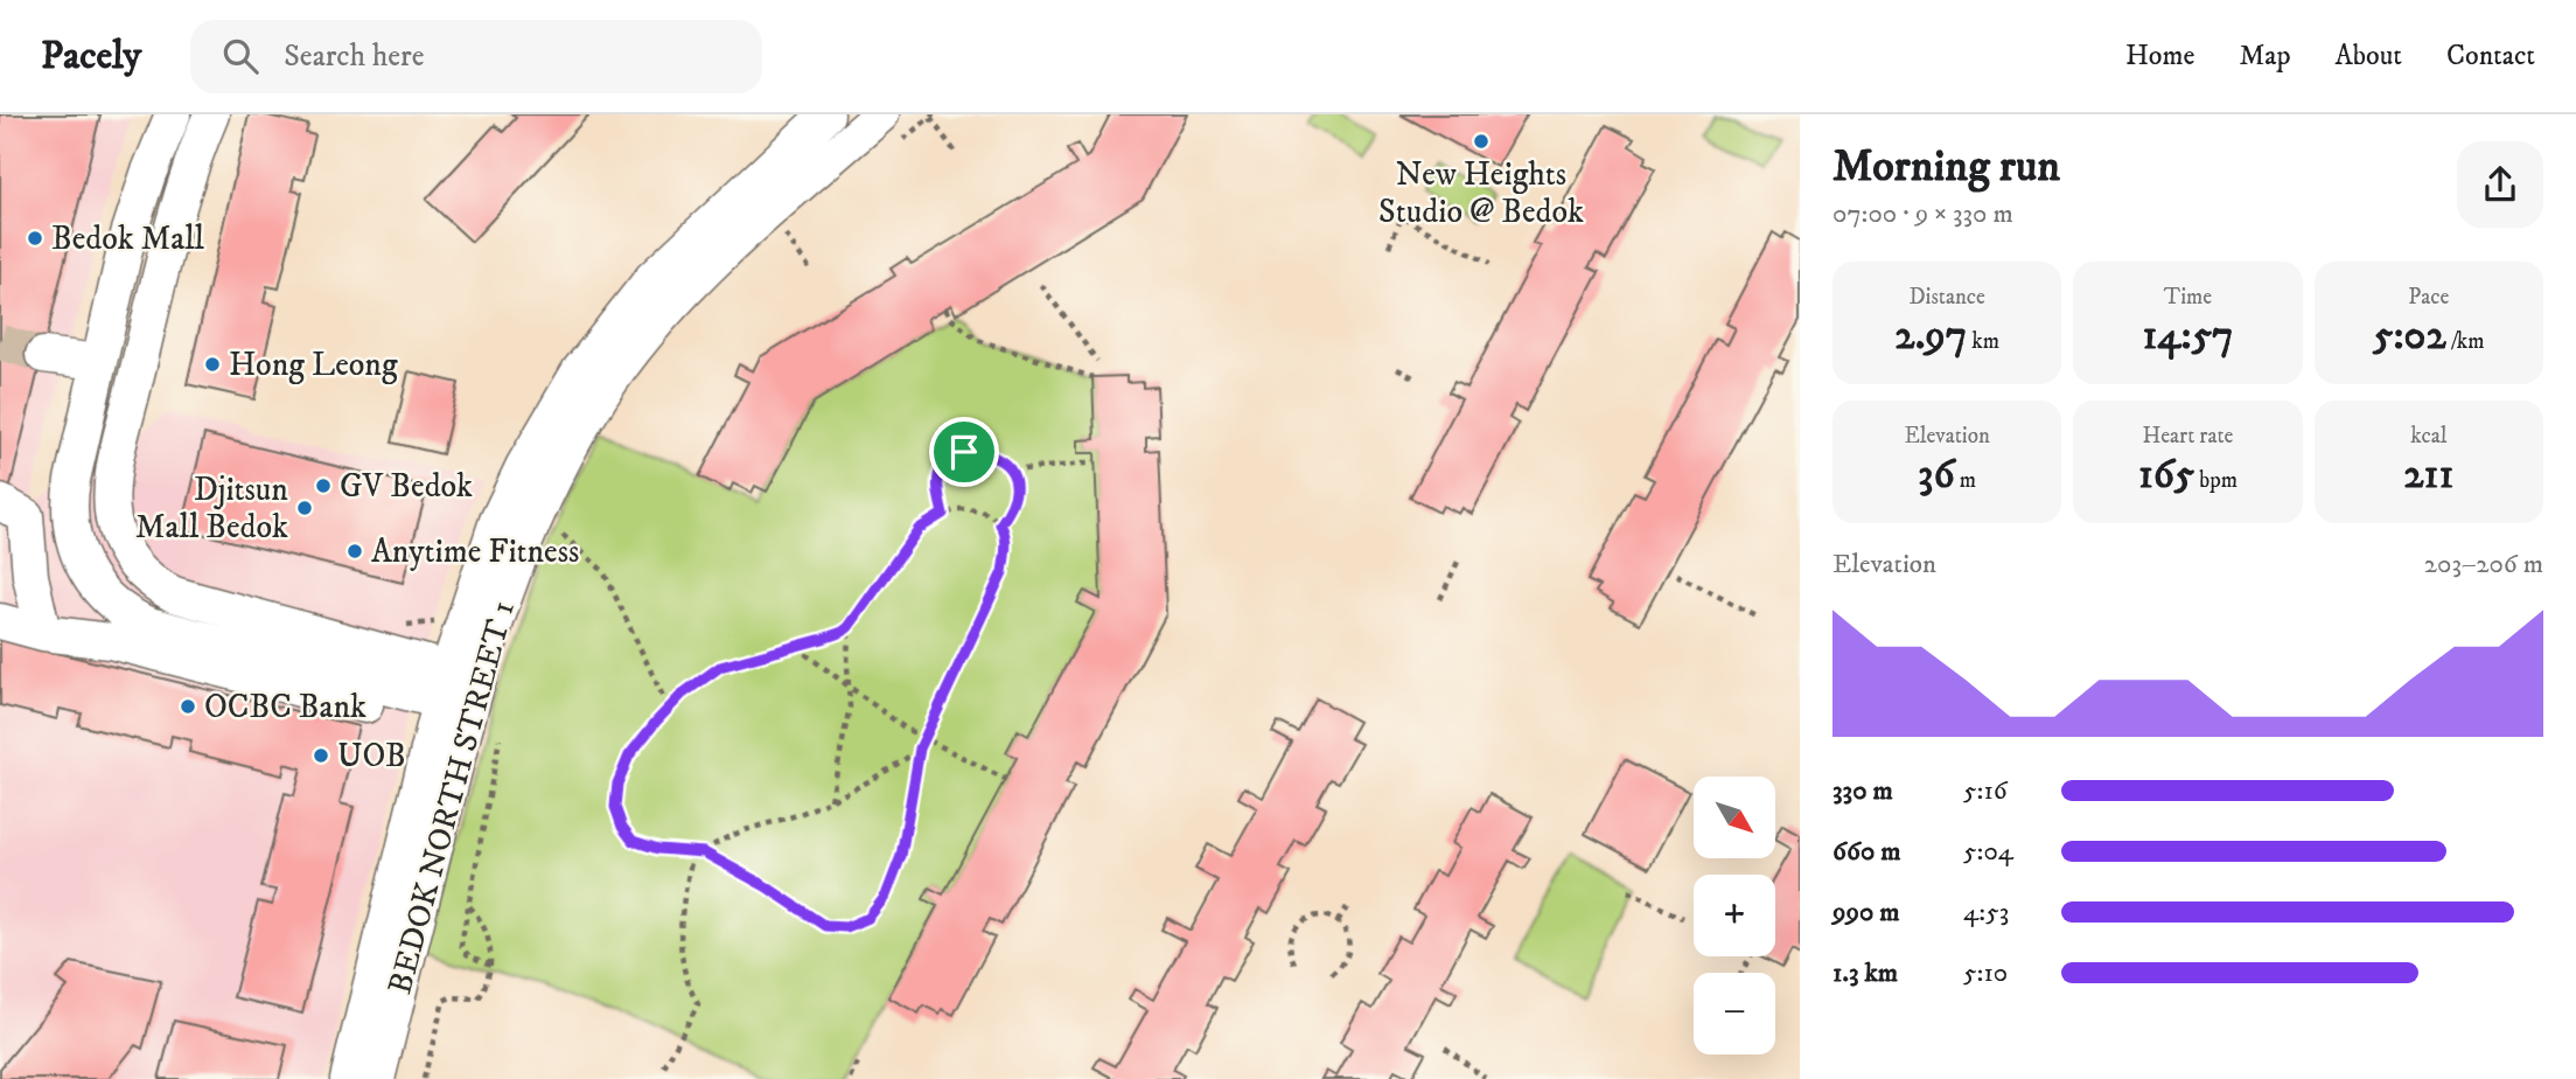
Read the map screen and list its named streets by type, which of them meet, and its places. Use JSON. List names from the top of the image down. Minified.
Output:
{"streets":{"street":["BEDOK NORTH STREET 1"]},"places":["New Heights Studio @ Bedok","Bedok Mall","Hong Leong","GV Bedok","Djitsun Mall Bedok","Anytime Fitness","OCBC Bank","UOB"],"north":"bottom right","page":{"header":"Pacely","search":"Search here","nav":["Home","Map","About","Contact"],"heading":["Morning run","07:00 · 9 × 330 m"],"stats":[["Distance","2.97 km"],["Time","14:57"],["Pace","5:02 /km"],["Elevation","36 m"],["Heart rate","165 bpm"],["kcal","211"]],"chart":["Elevation","203–206 m"],"list":[{"name":"330 m","note":"5:16"},{"name":"660 m","note":"5:04"},{"name":"990 m","note":"4:53"},{"name":"1.3 km","note":"5:10"}],"map_buttons":["+","−"]}}
